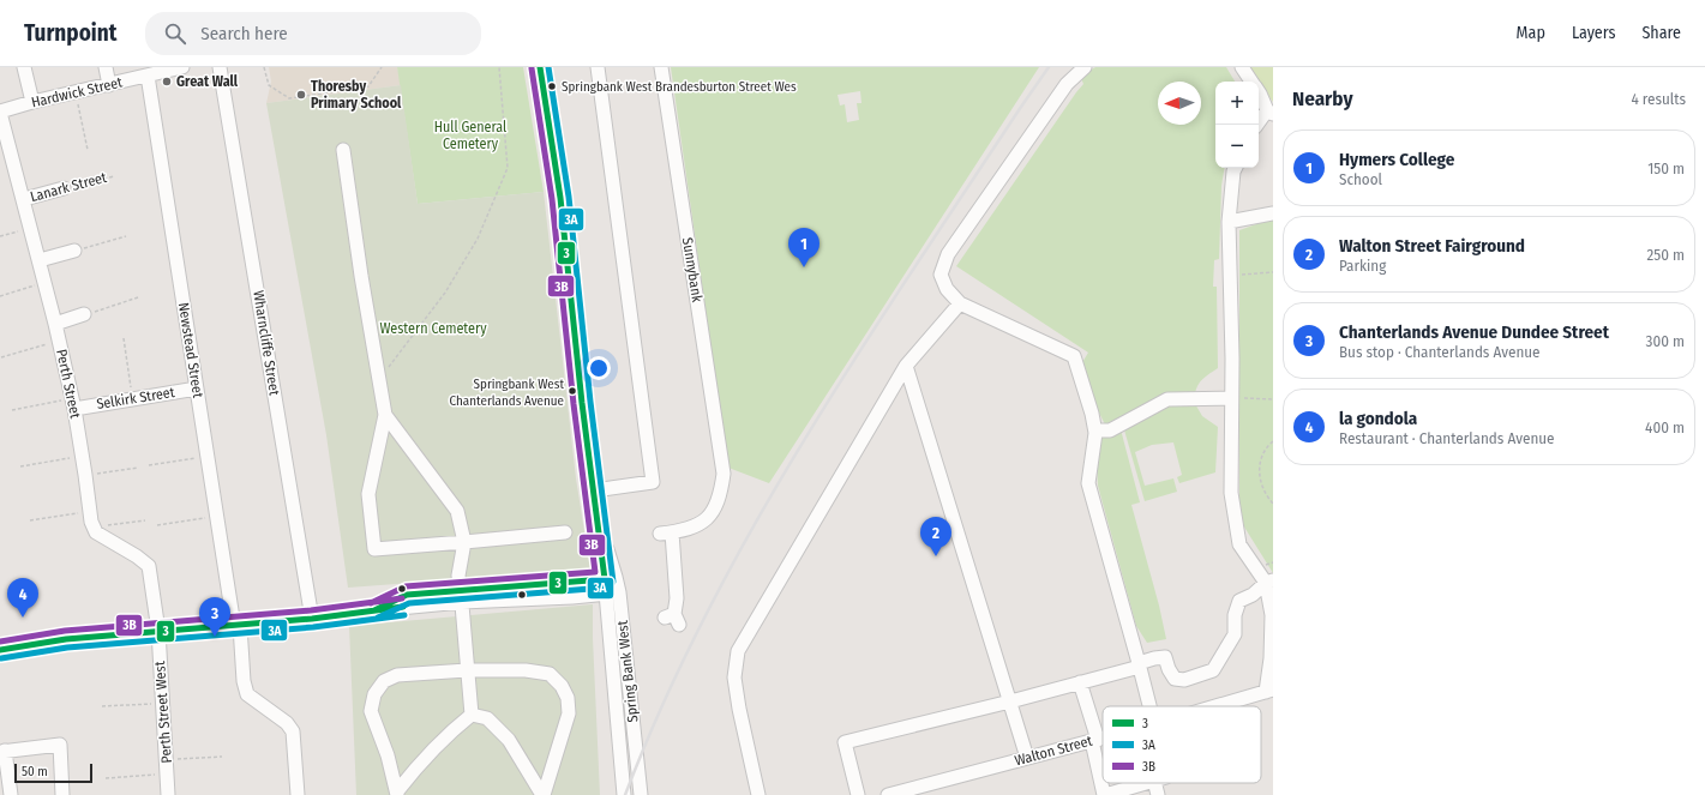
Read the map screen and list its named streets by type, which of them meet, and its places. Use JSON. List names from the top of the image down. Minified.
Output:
{"streets":{"street":["Hardwick Street","Lanark Street","Sunnybank","Wharncliffe Street","Newstead Street","Perth Street","Selkirk Street","Spring Bank West","Perth Street West","Walton Street"]},"crossings":[["Hardwick Street","Newstead Street"],["Hardwick Street","Perth Street"],["Lanark Street","Perth Street"],["Newstead Street","Selkirk Street"],["Perth Street","Selkirk Street"]],"parks":["Hull General Cemetery","Western Cemetery"],"places":["Great Wall","Springbank West Brandesburton Street Wes","Thoresby Primary School","Springbank West Chanterlands Avenue"],"lines":["transit line 3","transit line 3A","transit line 3B"],"legend":["3","3A","3B"],"scale_bar":"50 m","north":"left","page":{"header":"Turnpoint","search":"Search here","nav":["Map","Layers","Share"],"heading":["Nearby","4 results"],"map_buttons":["+","−"],"list":[{"mark":"1","name":"Hymers College","note":"School","value":"150 m"},{"mark":"2","name":"Walton Street Fairground","note":"Parking","value":"250 m"},{"mark":"3","name":"Chanterlands Avenue Dundee Street","note":"Bus stop · Chanterlands Avenue","value":"300 m"},{"mark":"4","name":"la gondola","note":"Restaurant · Chanterlands Avenue","value":"400 m"}],"pins":["1","2","4","3"],"scale":"50 m"}}
